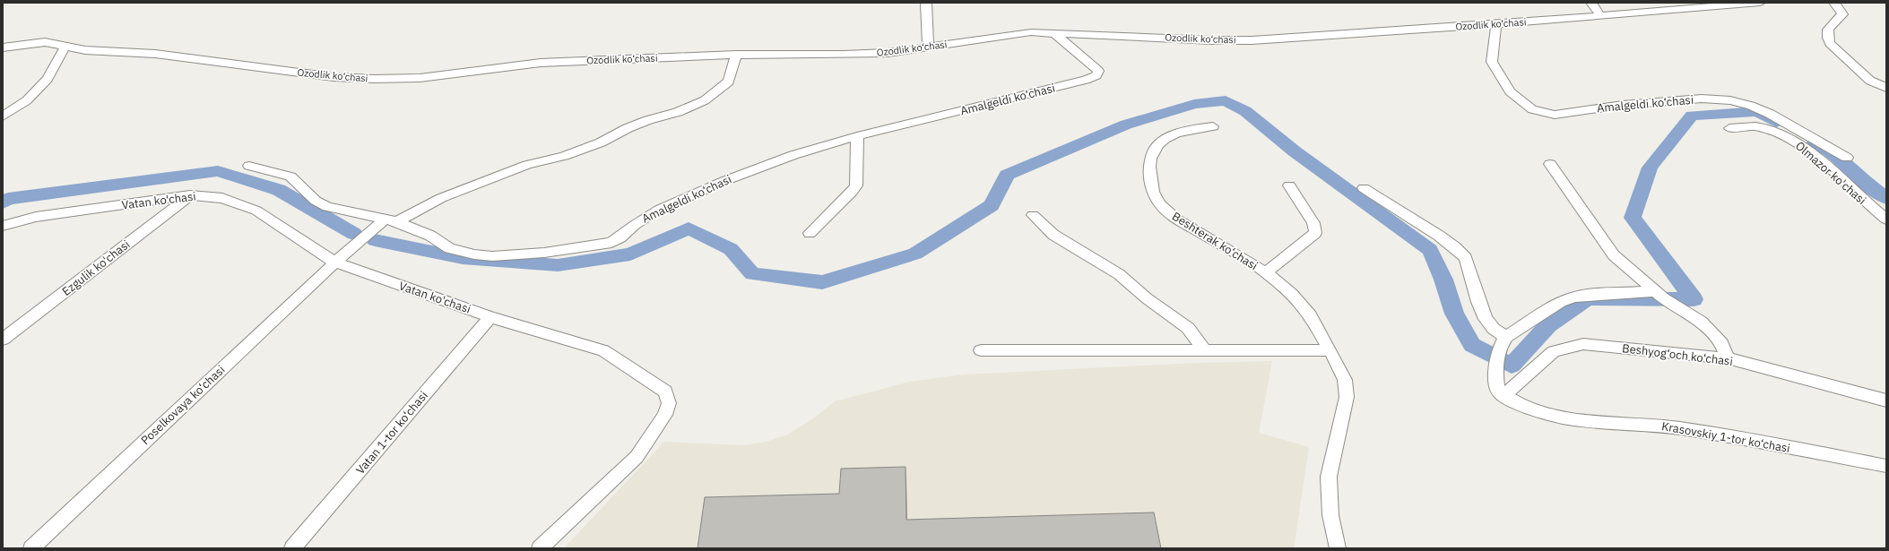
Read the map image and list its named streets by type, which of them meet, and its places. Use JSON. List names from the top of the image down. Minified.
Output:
{"streets":{"street":["Ozodlik ko‘chasi","Amalgeldi ko‘chasi","Olmazor ko'chasi","Vatan ko'chasi","Beshterak ko‘chasi","Ezgulik ko'chasi","Beshyog‘och ko‘chasi","Poselkovaya ko‘chasi","Vatan 1-tor ko‘chasi","Krasovskiy 1-tor ko‘chasi"]},"crossings":[["Ozodlik ko‘chasi","Amalgeldi ko‘chasi"],["Amalgeldi ko‘chasi","Poselkovaya ko‘chasi"],["Vatan ko'chasi","Ezgulik ko'chasi"],["Vatan ko'chasi","Poselkovaya ko‘chasi"],["Vatan ko'chasi","Vatan 1-tor ko‘chasi"],["Beshyog‘och ko‘chasi","Krasovskiy 1-tor ko‘chasi"]]}
